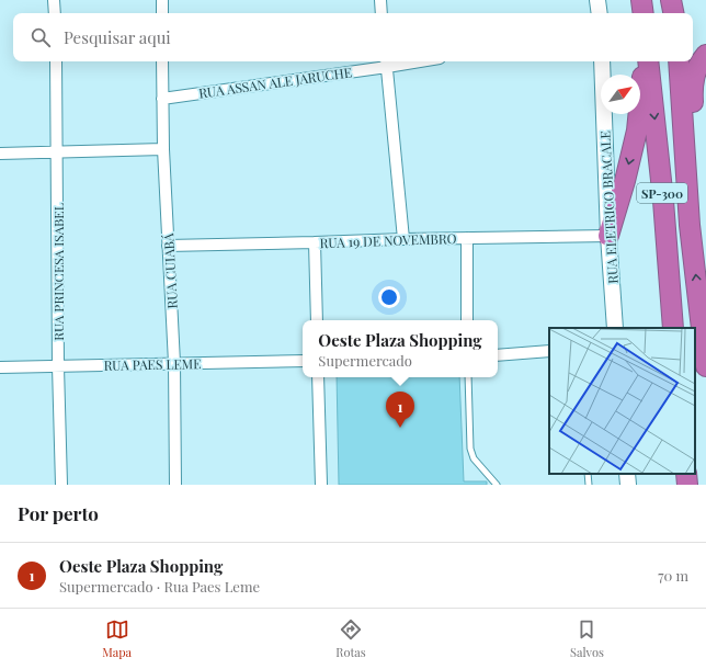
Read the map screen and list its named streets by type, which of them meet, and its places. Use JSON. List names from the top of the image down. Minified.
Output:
{"streets":{"highway":["SP-300"],"street":["RUA ASSAN ALE JARUCHE","RUA ELETRICO BRACALE","RUA 19 DE NOVEMBRO","RUA CUIABÁ","RUA PRINCESA ISABEL","RUA PAES LEME"]},"crossings":[["RUA ASSAN ALE JARUCHE","RUA CUIABÁ"],["RUA ELETRICO BRACALE","RUA 19 DE NOVEMBRO"],["RUA 19 DE NOVEMBRO","RUA CUIABÁ"],["RUA CUIABÁ","RUA PAES LEME"],["RUA PRINCESA ISABEL","RUA PAES LEME"]],"north":"top right","page":{"search":"Pesquisar aqui","popup":["Oeste Plaza Shopping","Supermercado"],"pins":"1","heading":"Por perto","list":[{"mark":"1","name":"Oeste Plaza Shopping","note":"Supermercado · Rua Paes Leme","value":"70 m"}],"nav":["Mapa","Rotas","Salvos"]}}
